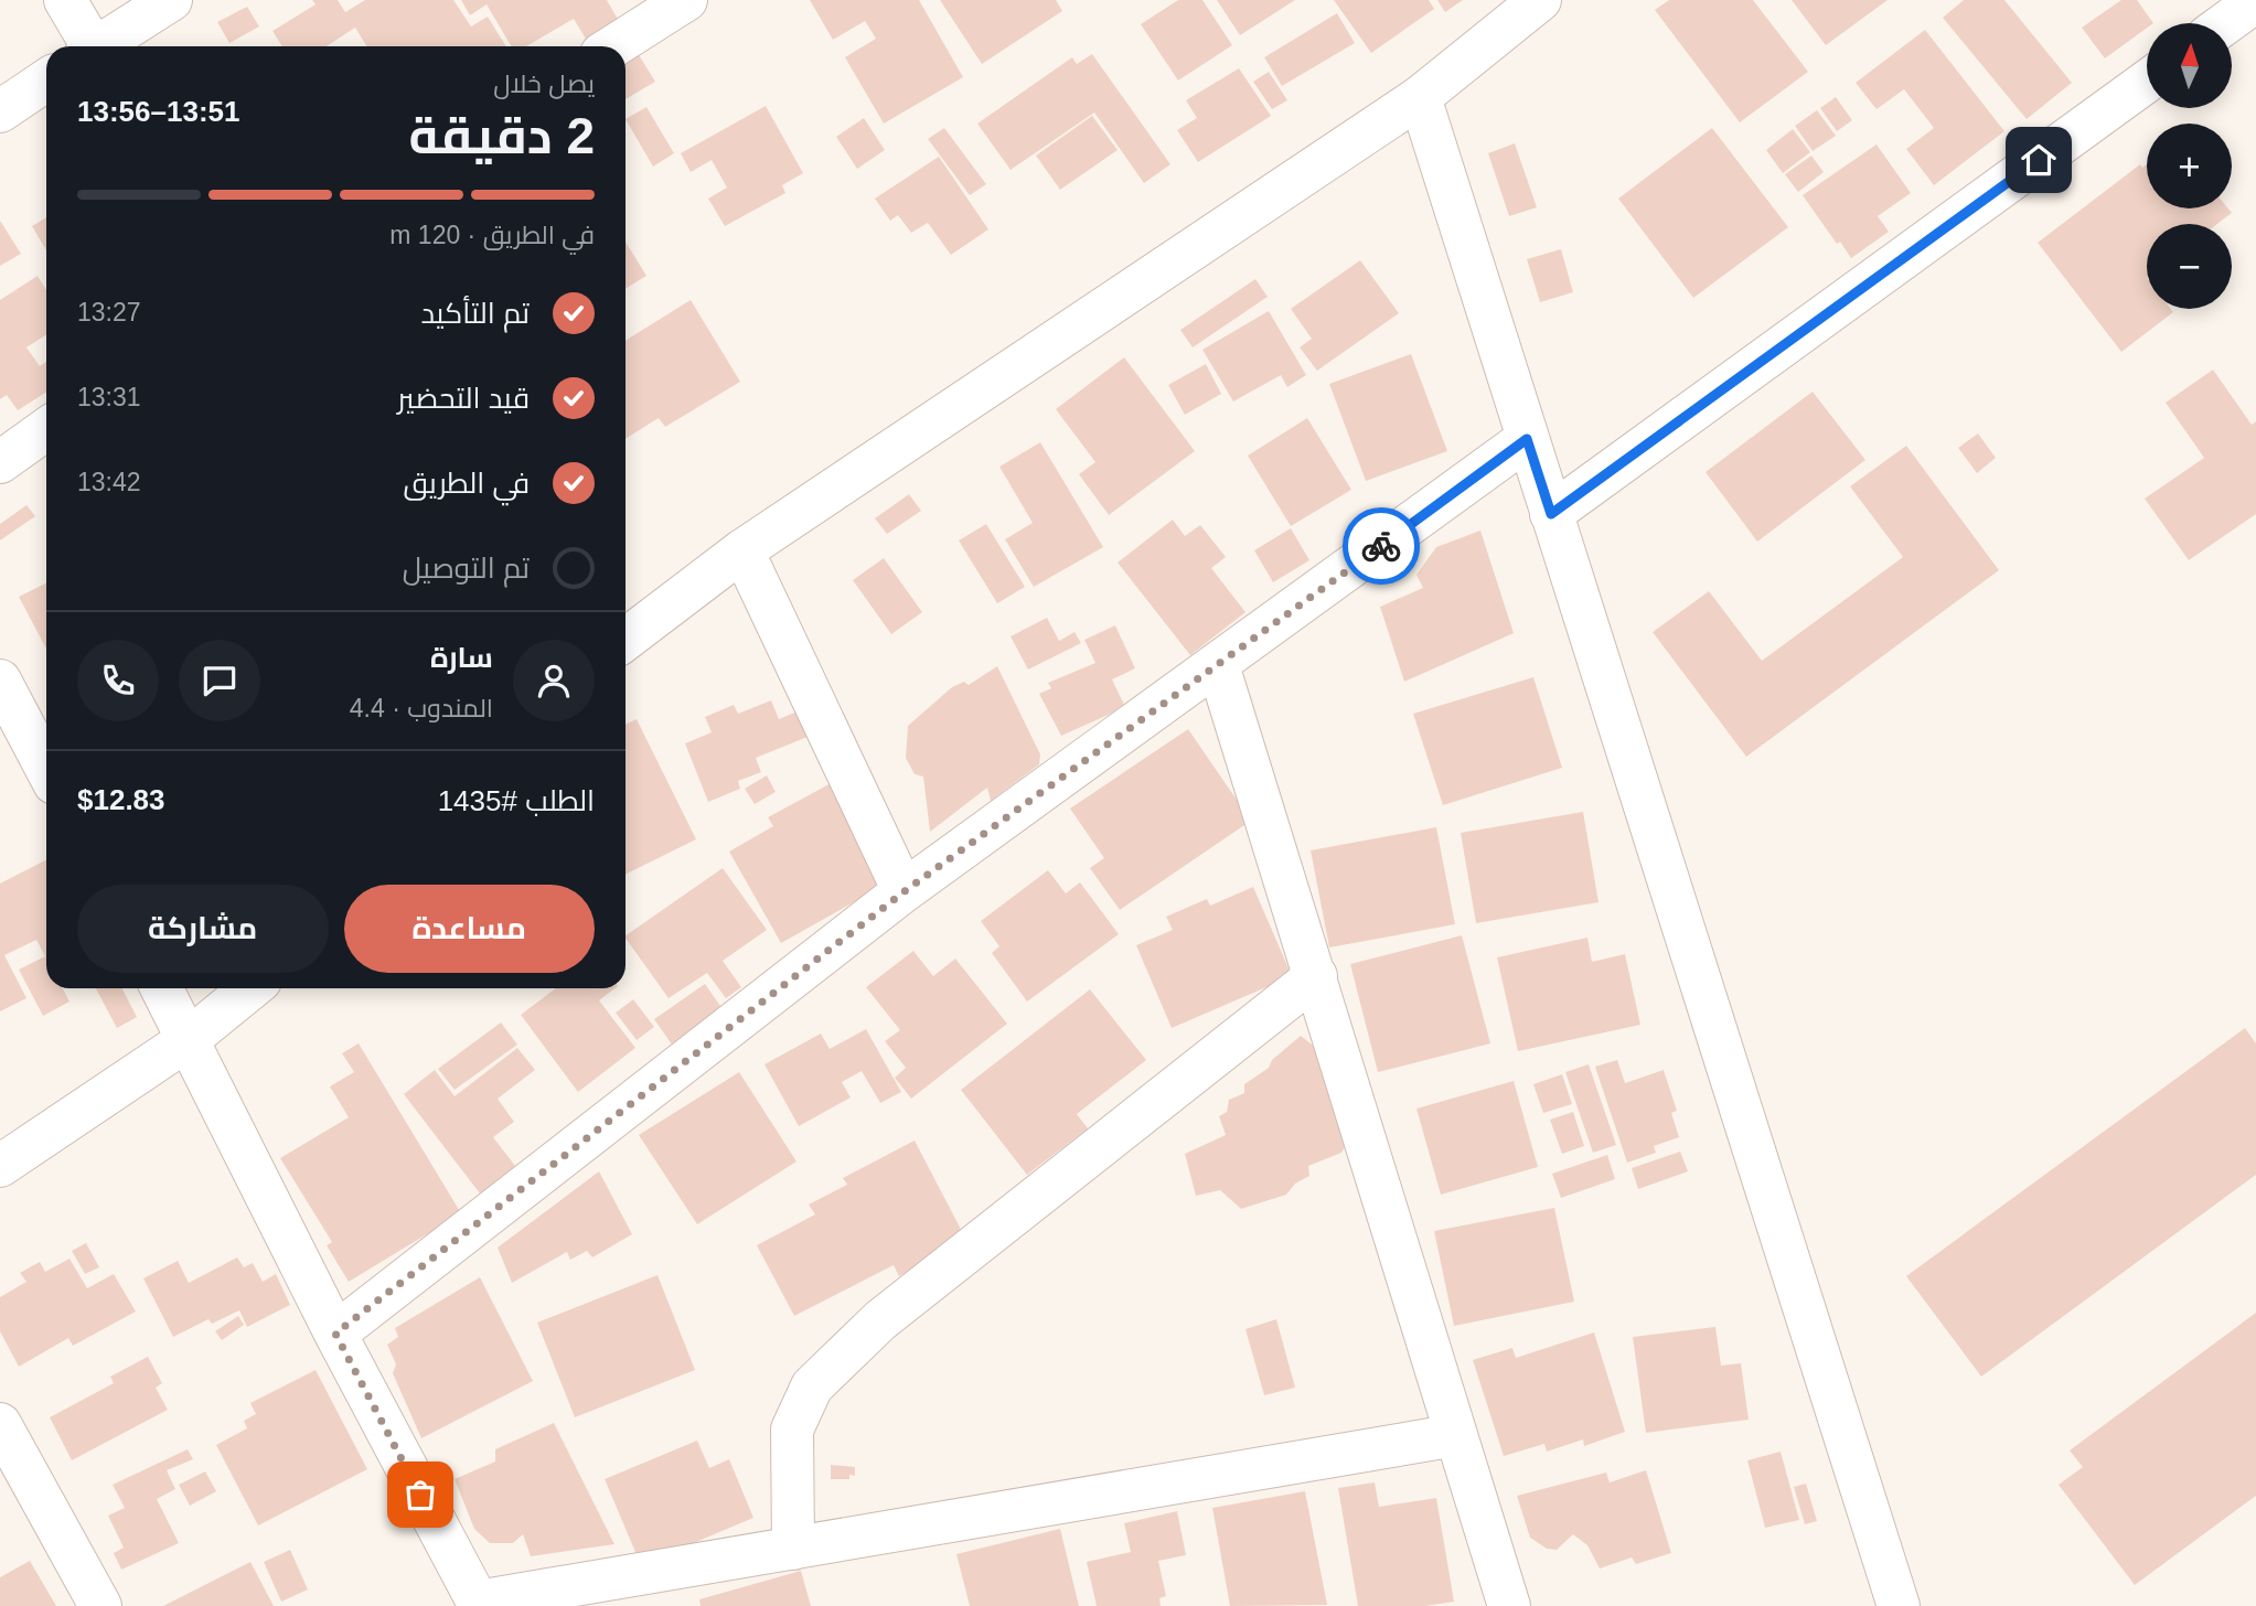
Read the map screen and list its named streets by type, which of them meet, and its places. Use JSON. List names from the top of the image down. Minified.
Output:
{"north":"top","page":{"map_buttons":["+","−"],"heading":["2 دقيقة","يصل خلال","13:51–13:56"],"panel":["سارة","المندوب · 4.4","الطلب #1435","$12.83"],"bar":"في الطريق · 120 m","list":[["تم التأكيد","13:27"],["قيد التحضير","13:31"],["في الطريق","13:42"],"تم التوصيل"],"buttons":["مساعدة","مشاركة"]}}
